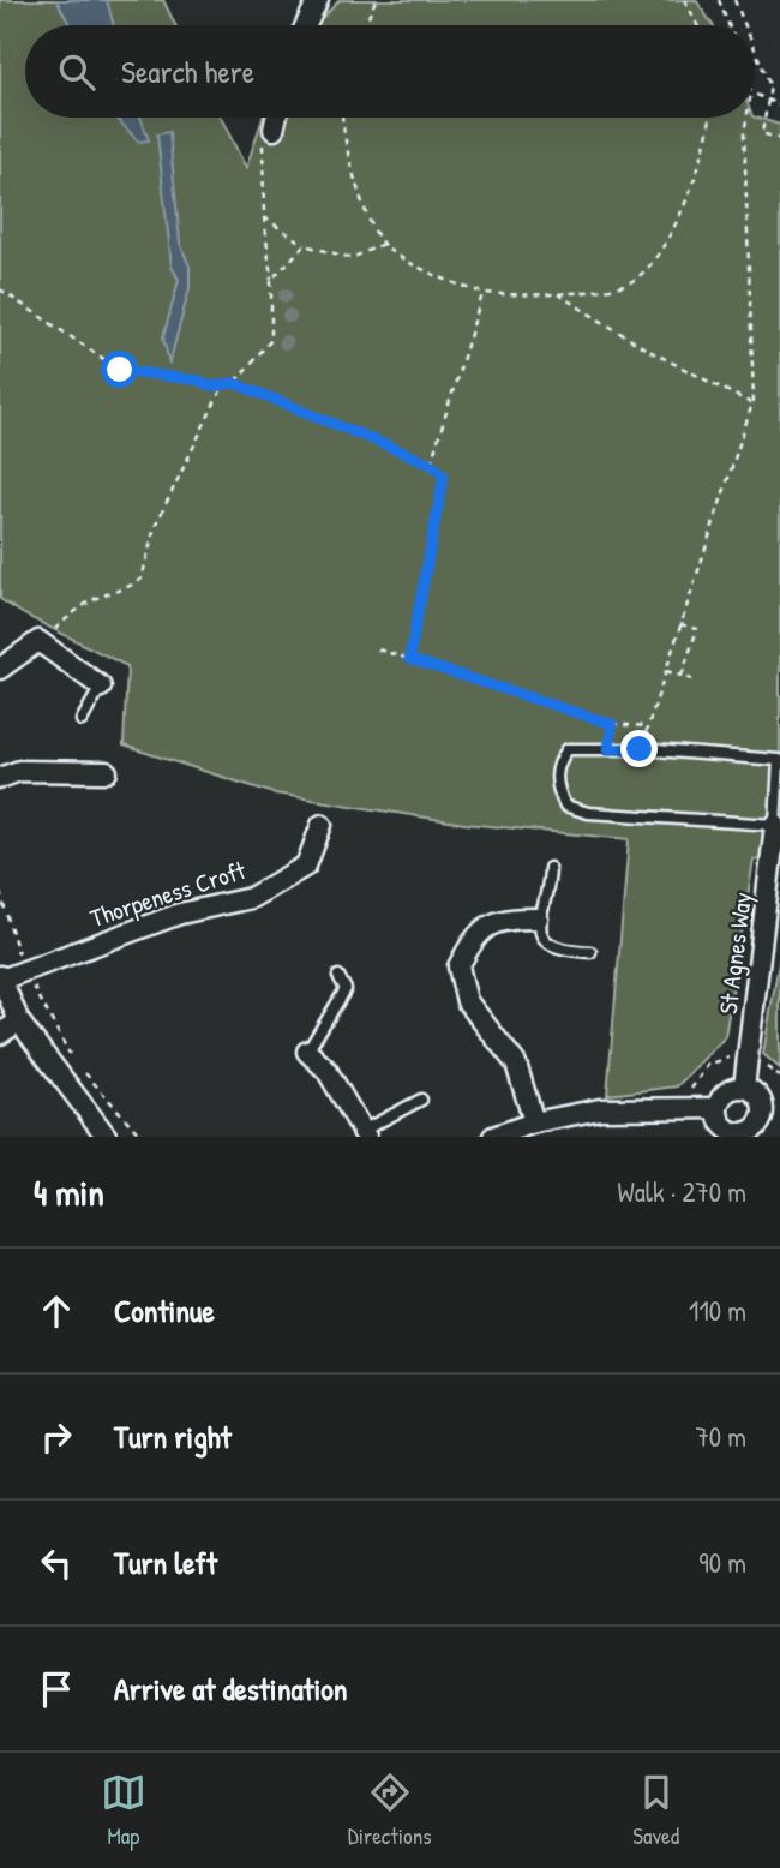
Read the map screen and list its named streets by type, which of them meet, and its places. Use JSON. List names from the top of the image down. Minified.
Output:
{"streets":{"street":["Thorpeness Croft","St Agnes Way"]},"page":{"search":"Search here","heading":["4 min","Walk · 270 m"],"list":[["Continue","110 m"],["Turn right","70 m"],["Turn left","90 m"],"Arrive at destination"],"nav":["Map","Directions","Saved"]}}
